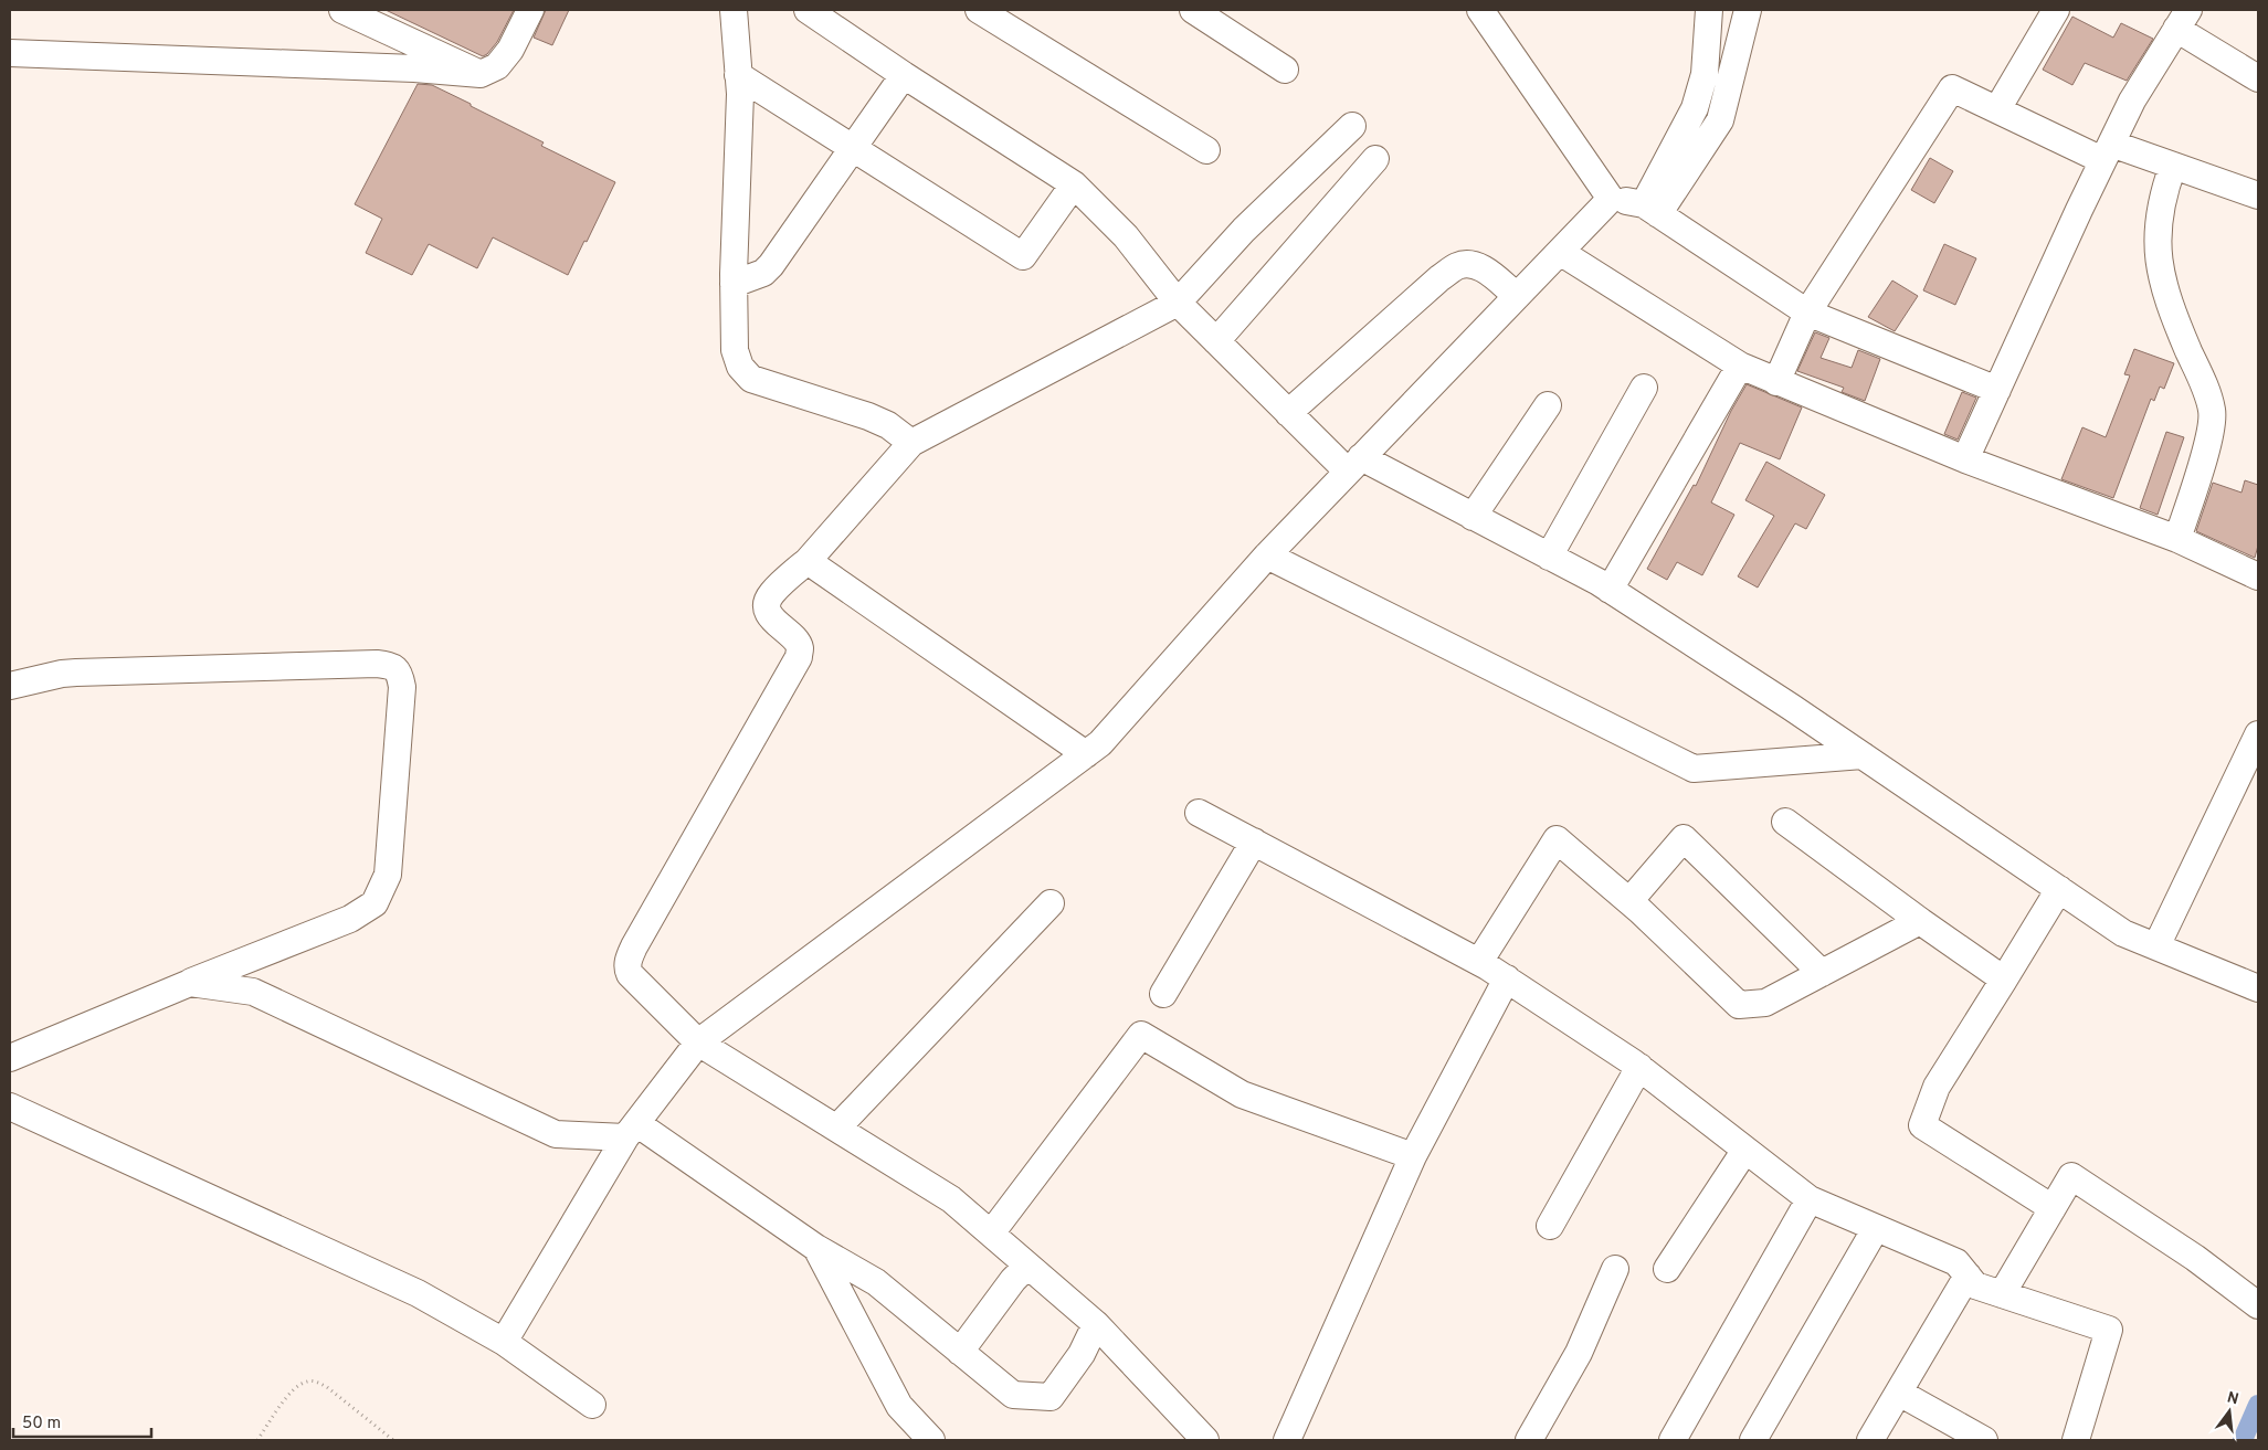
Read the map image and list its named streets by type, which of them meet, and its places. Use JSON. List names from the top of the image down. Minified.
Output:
{"scale_bar":"50 m","north":"top"}
